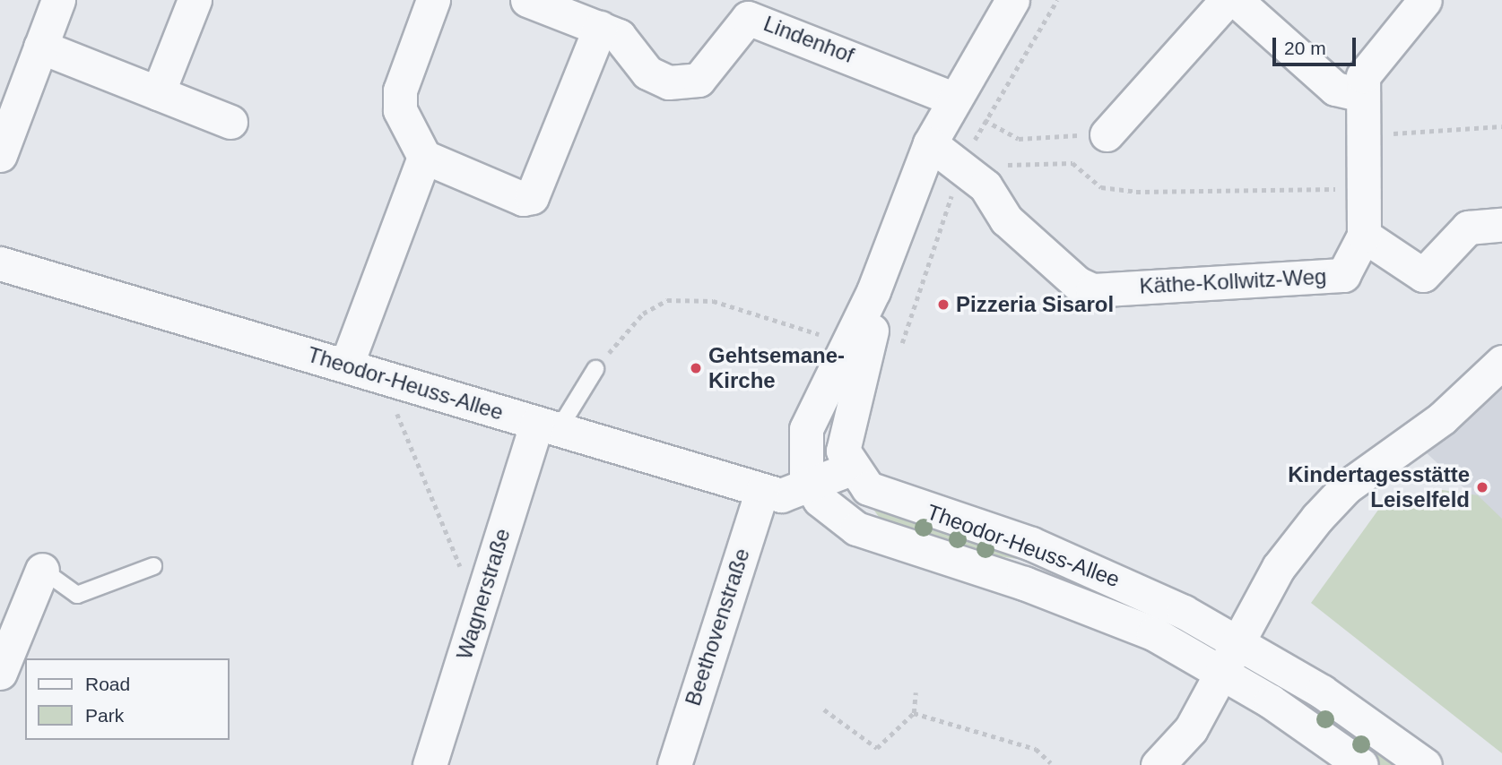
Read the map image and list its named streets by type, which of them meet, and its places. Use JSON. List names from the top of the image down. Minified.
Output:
{"streets":{"street":["Lindenhof","Käthe-Kollwitz-Weg","Theodor-Heuss-Allee","Wagnerstraße","Beethovenstraße"]},"crossings":[["Theodor-Heuss-Allee","Wagnerstraße"],["Theodor-Heuss-Allee","Beethovenstraße"]],"places":["Pizzeria Sisarol","Gehtsemane- Kirche","Kindertagesstätte Leiselfeld"],"legend":["Road","Park"],"scale_bar":"20 m"}
